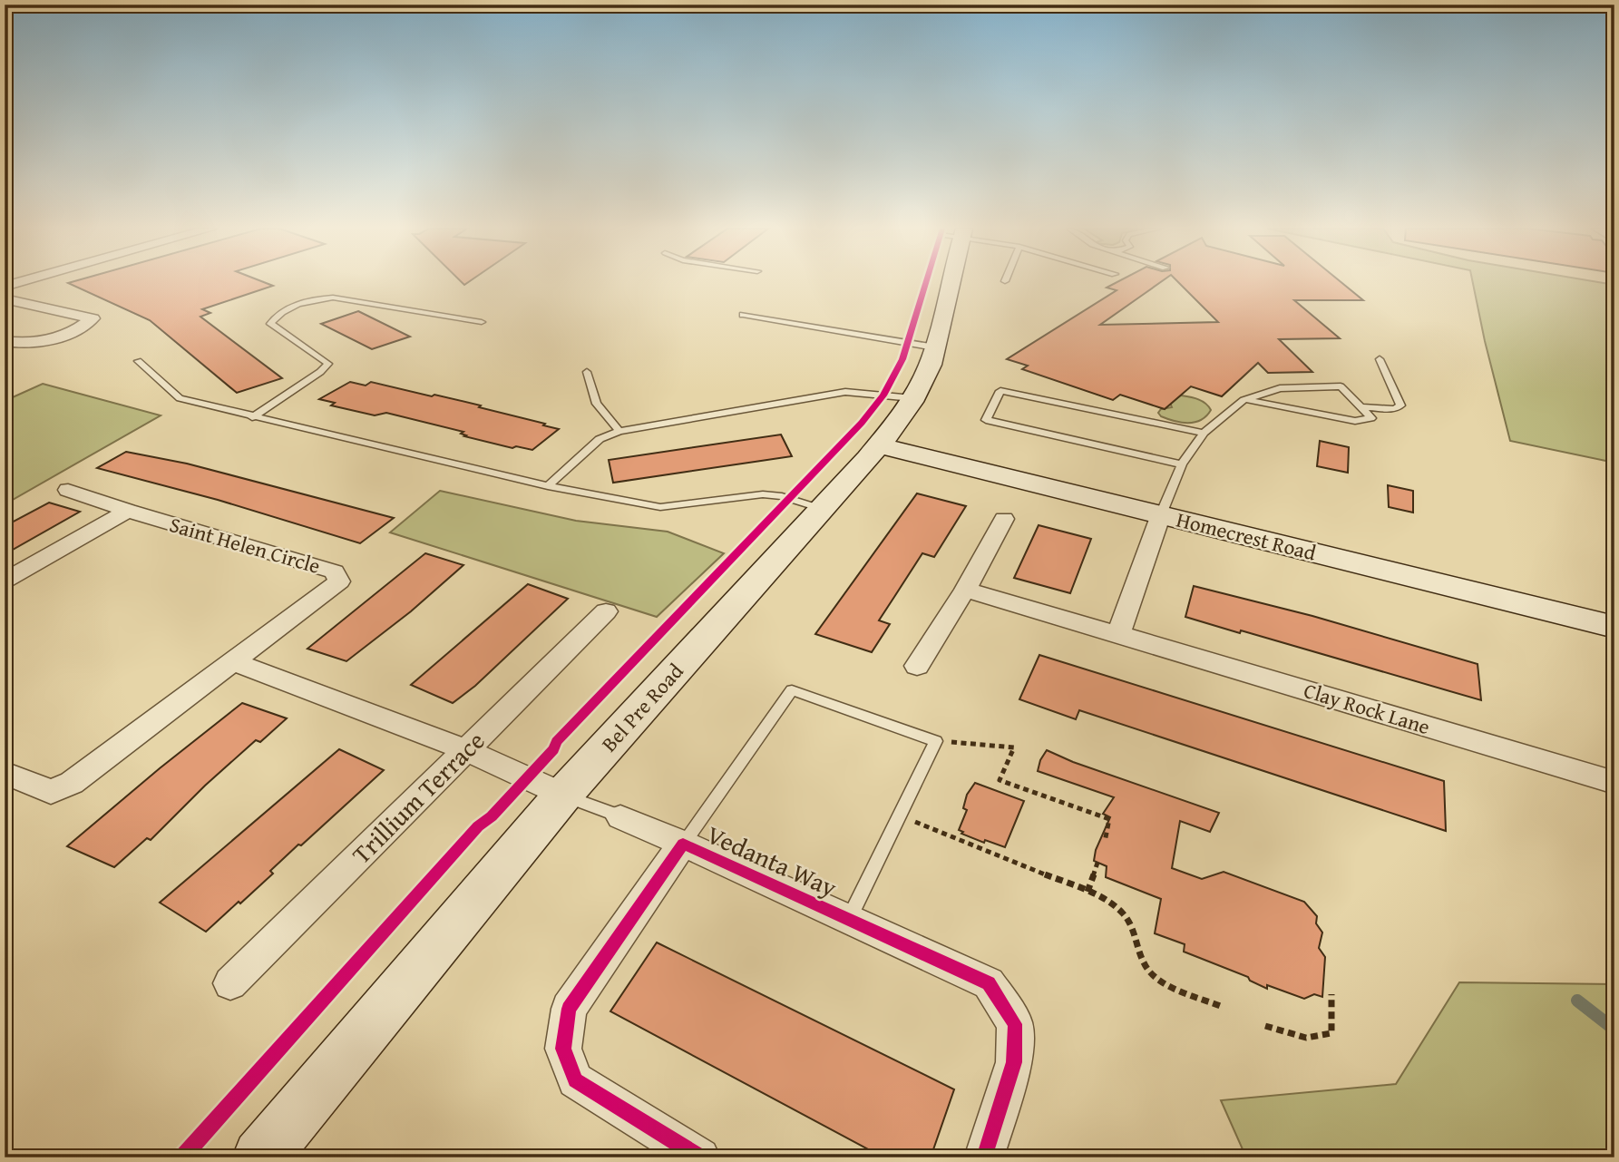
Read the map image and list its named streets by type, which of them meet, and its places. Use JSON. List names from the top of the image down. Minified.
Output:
{"streets":{"main road":["Homecrest Road","Bel Pre Road"],"street":["Saint Helen Circle","Clay Rock Lane","Trillium Terrace","Vedanta Way"]},"crossings":[["Homecrest Road","Bel Pre Road"]]}
